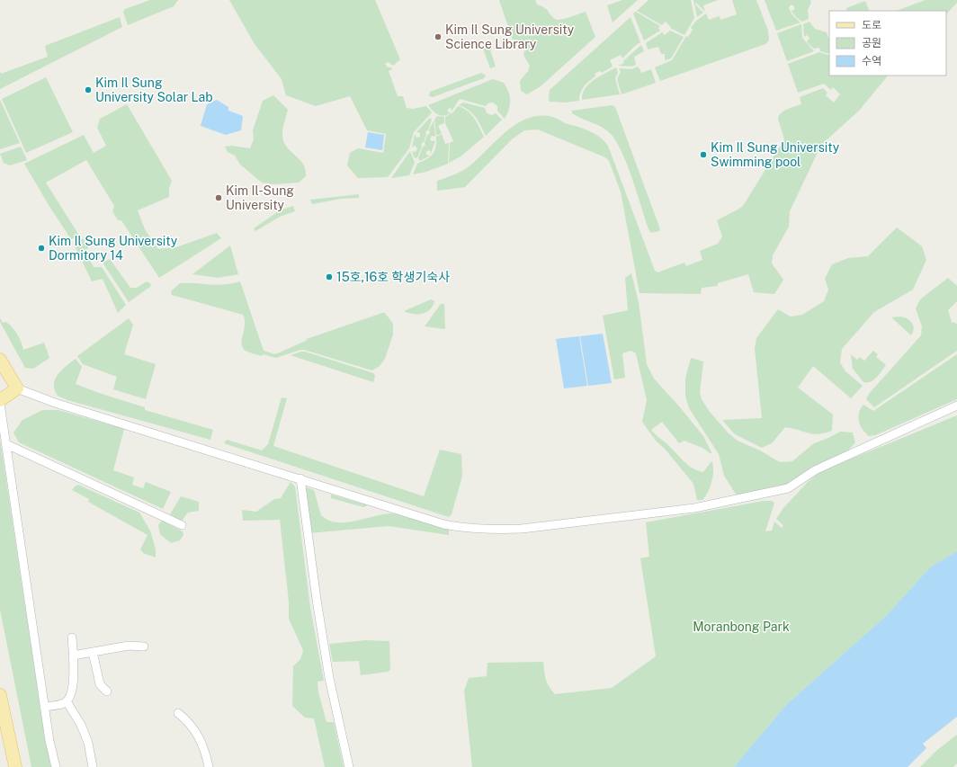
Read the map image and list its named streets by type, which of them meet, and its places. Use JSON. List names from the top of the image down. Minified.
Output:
{"parks":["Moranbong Park"],"places":["Kim Il Sung University Science Library","Kim Il Sung University Solar Lab","Kim Il Sung University Swimming pool","Kim Il-Sung University","Kim Il Sung University Dormitory 14","15호,16호 학생기숙사"],"legend":["도로","공원","수역"]}
